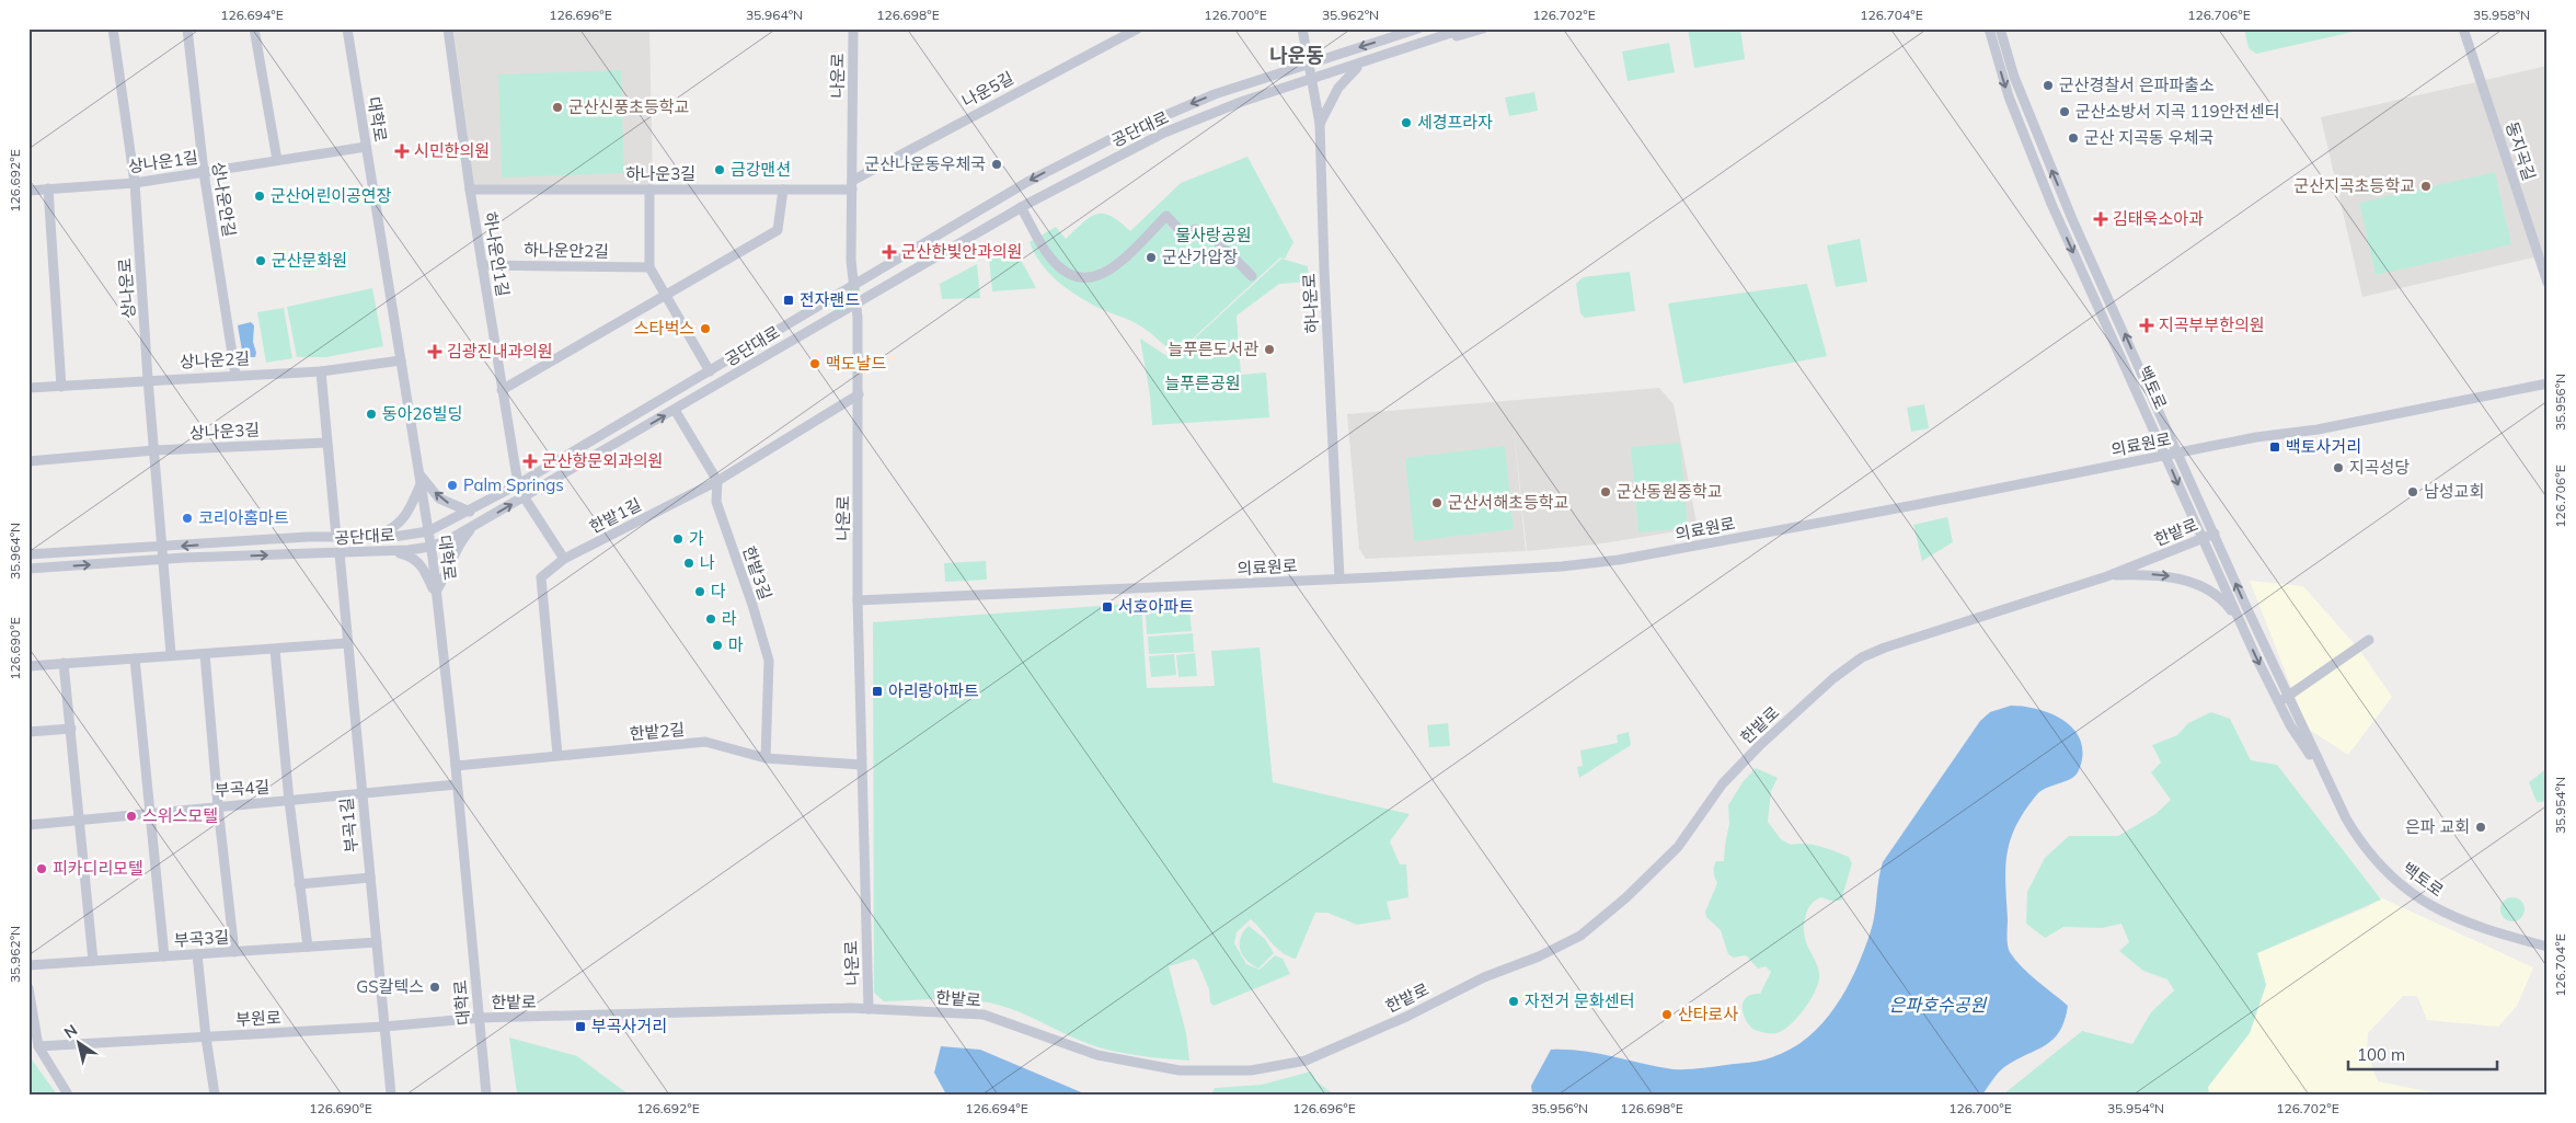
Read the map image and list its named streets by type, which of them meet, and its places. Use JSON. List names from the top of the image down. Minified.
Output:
{"streets":{"street":["나운로","나운5길","대학로","공단대로","동지곡길","상나운1길","하나운3길","상나운안길","하나운안2길","하나운안1길","상나운로","하나운로","상나운2길","백토로","상나운3길","의료원로","한밭1길","한밭로","한밭3길","한밭2길","부곡4길","부곡1길","부곡3길","부원로"]},"crossings":[["나운로","나운5길"],["나운로","공단대로"],["나운로","하나운3길"],["나운로","의료원로"],["나운로","한밭1길"],["나운로","한밭로"],["나운로","한밭2길"],["나운5길","하나운3길"],["대학로","공단대로"],["대학로","상나운1길"],["대학로","상나운2길"],["대학로","한밭로"],["대학로","한밭2길"],["대학로","부곡4길"],["대학로","부원로"],["공단대로","하나운안1길"],["공단대로","상나운로"],["공단대로","하나운로"],["공단대로","한밭3길"],["공단대로","부곡1길"],["상나운1길","상나운안길"],["상나운1길","상나운로"],["하나운3길","하나운안1길"],["상나운안길","상나운2길"],["하나운안2길","하나운안1길"],["상나운로","상나운2길"],["상나운로","상나운3길"],["하나운로","의료원로"],["백토로","의료원로"],["백토로","한밭로"],["한밭1길","한밭3길"],["한밭1길","한밭2길"],["한밭로","부원로"],["한밭3길","한밭2길"],["부곡4길","부곡1길"],["부곡1길","부곡3길"],["부곡1길","부원로"]],"districts":["나운동"],"water":["은파호수공원"],"parks":["물사랑공원","늘푸른공원"],"places":{"other":["군산경찰서 은파파출소","군산신풍초등학교","군산소방서 지곡 119안전센터","세경프라자","군산 지곡동 우체국","군산나운동우체국","금강맨션","군산지곡초등학교","군산어린이공연장","군산가압장","군산문화원","스타벅스","늘푸른도서관","맥도날드","동아26빌딩","지곡성당","Palm Springs","군산동원중학교","남성교회","군산서해초등학교","코리아홈마트","가","나","다","라","마","스위스모텔","은파 교회","피카디리모텔","GS칼텍스","자전거 문화센터","산타로사"],"health":["시민한의원","김태욱소아과","군산한빛안과의원","지곡부부한의원","김광진내과의원","군산항문외과의원"],"transit":["전자랜드","백토사거리","서호아파트","아리랑아파트","부곡사거리"]},"scale_bar":"100 m","north":"top left","coordinates":["126.694°E","126.696°E","35.964°N","126.698°E","126.700°E","35.962°N","126.702°E","126.704°E","126.706°E","35.958°N","126.692°E","35.956°N","126.690°E","35.954°N"]}
